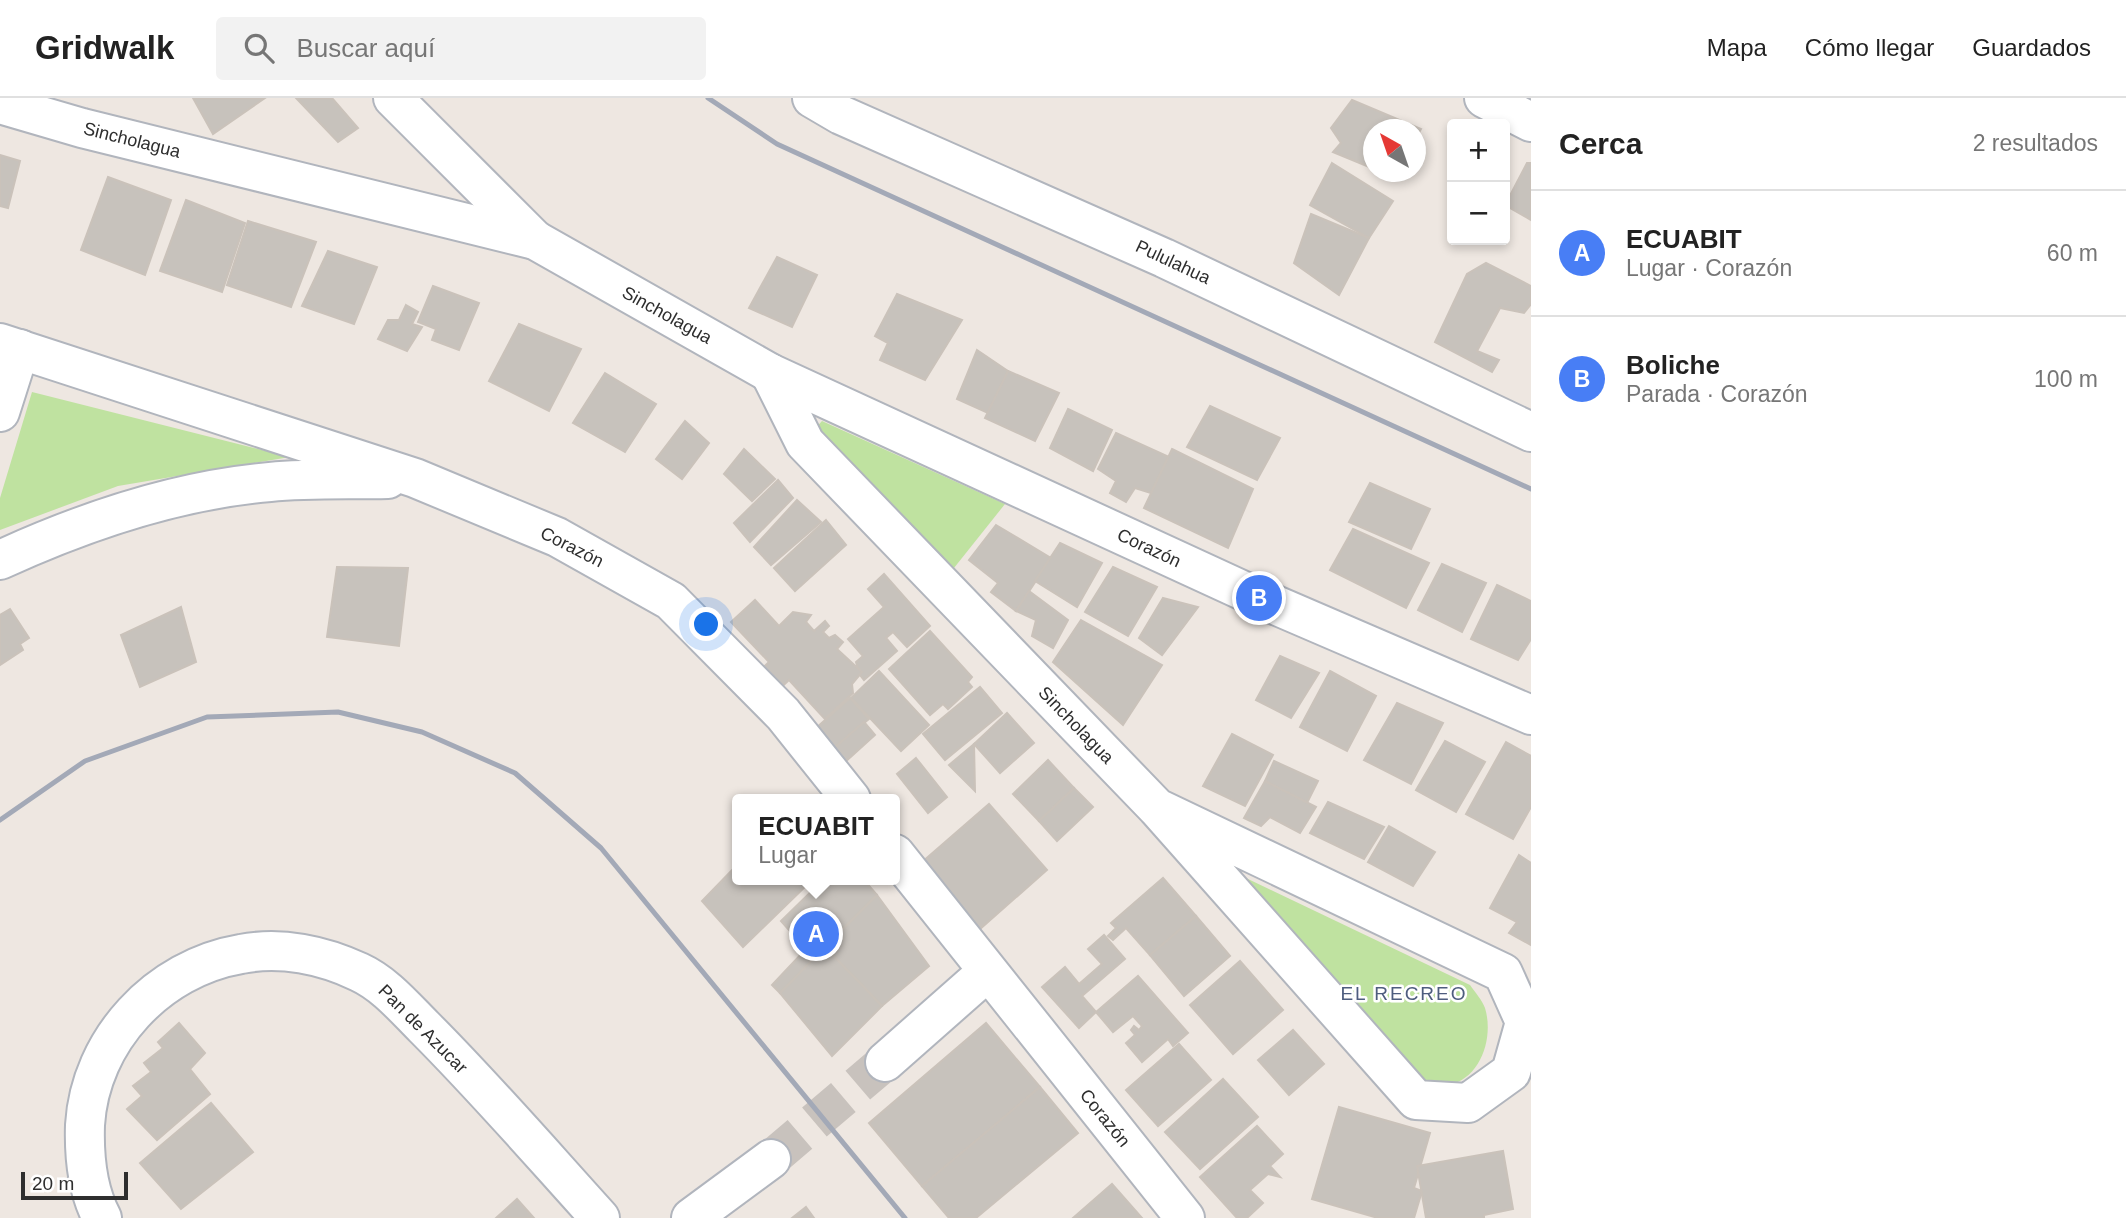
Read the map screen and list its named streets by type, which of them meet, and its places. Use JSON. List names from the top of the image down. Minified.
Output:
{"streets":{"street":["Sincholagua","Pululahua","Corazón","Pan de Azucar"]},"crossings":[["Sincholagua","Corazón"]],"districts":["EL RECREO"],"scale_bar":"20 m","north":"top left","page":{"header":"Gridwalk","search":"Buscar aquí","nav":["Mapa","Cómo llegar","Guardados"],"heading":["Cerca","2 resultados"],"map_buttons":["+","−"],"list":[{"mark":"A","name":"ECUABIT","note":"Lugar · Corazón","value":"60 m"},{"mark":"B","name":"Boliche","note":"Parada · Corazón","value":"100 m"}],"pins":["B","A"],"popup":["ECUABIT","Lugar"],"scale":"20 m"}}
